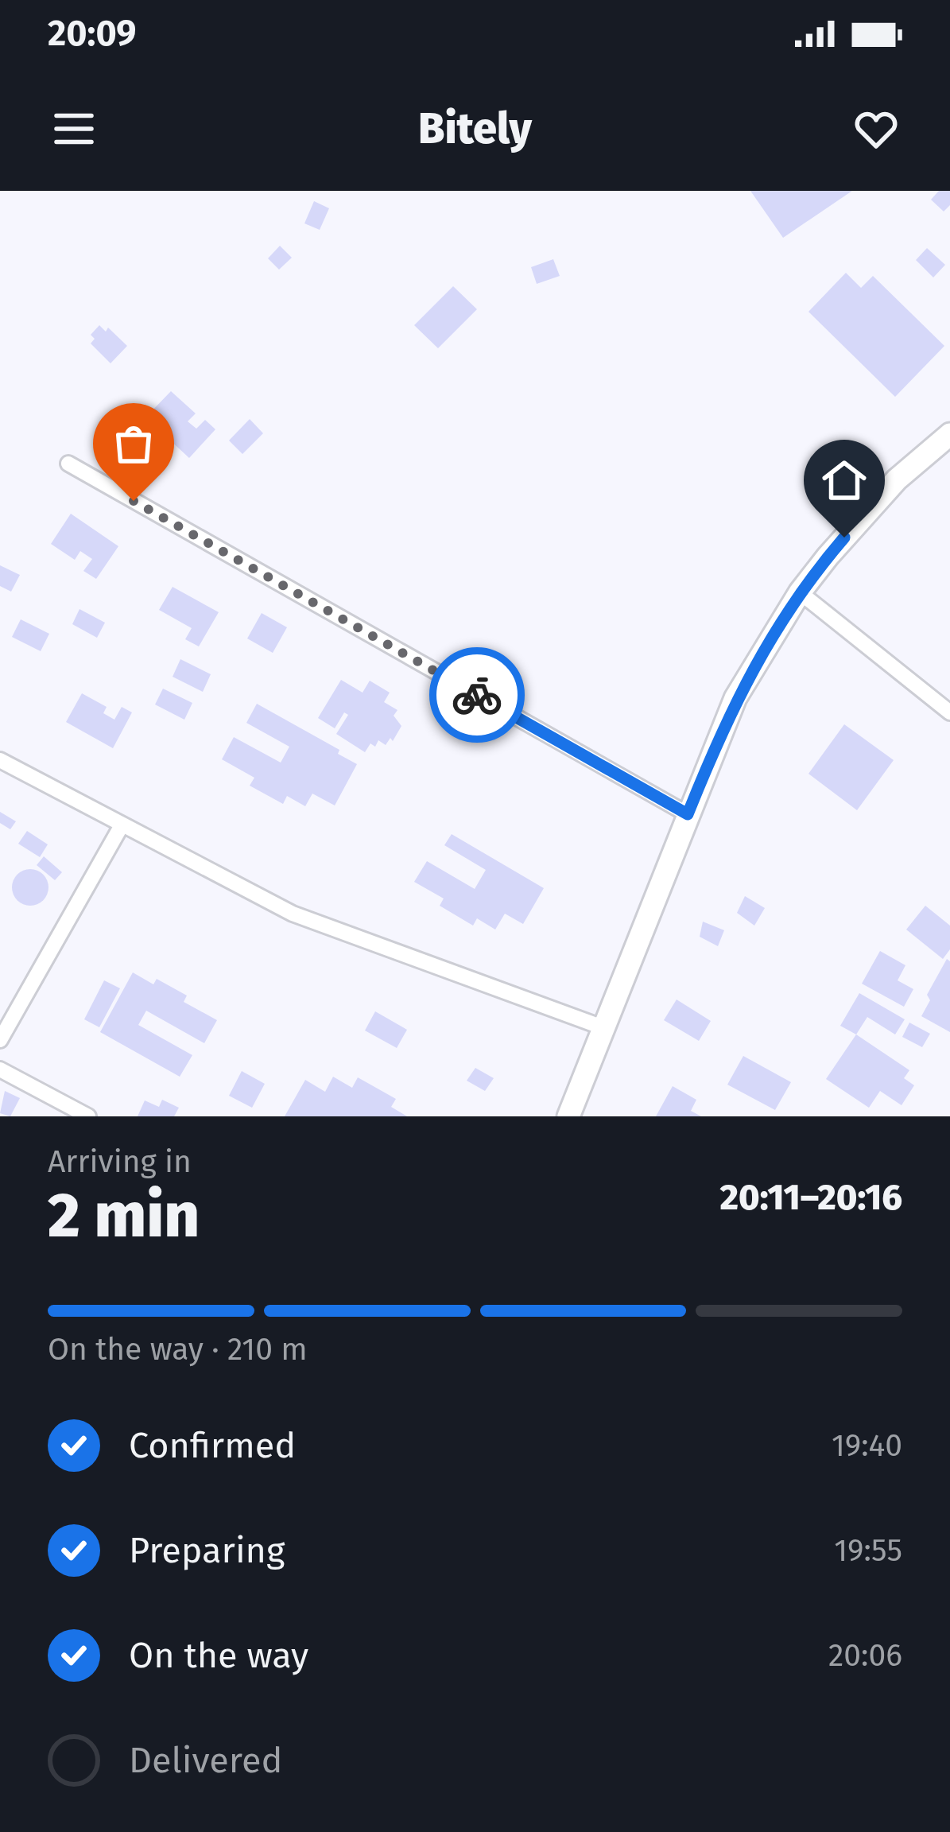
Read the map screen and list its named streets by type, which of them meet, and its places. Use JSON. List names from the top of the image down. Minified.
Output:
{"page":{"status":"20:09","header":"Bitely","heading":["2 min","Arriving in","20:11–20:16"],"bar":"On the way · 210 m","list":[["Confirmed","19:40"],["Preparing","19:55"],["On the way","20:06"],"Delivered"]}}
